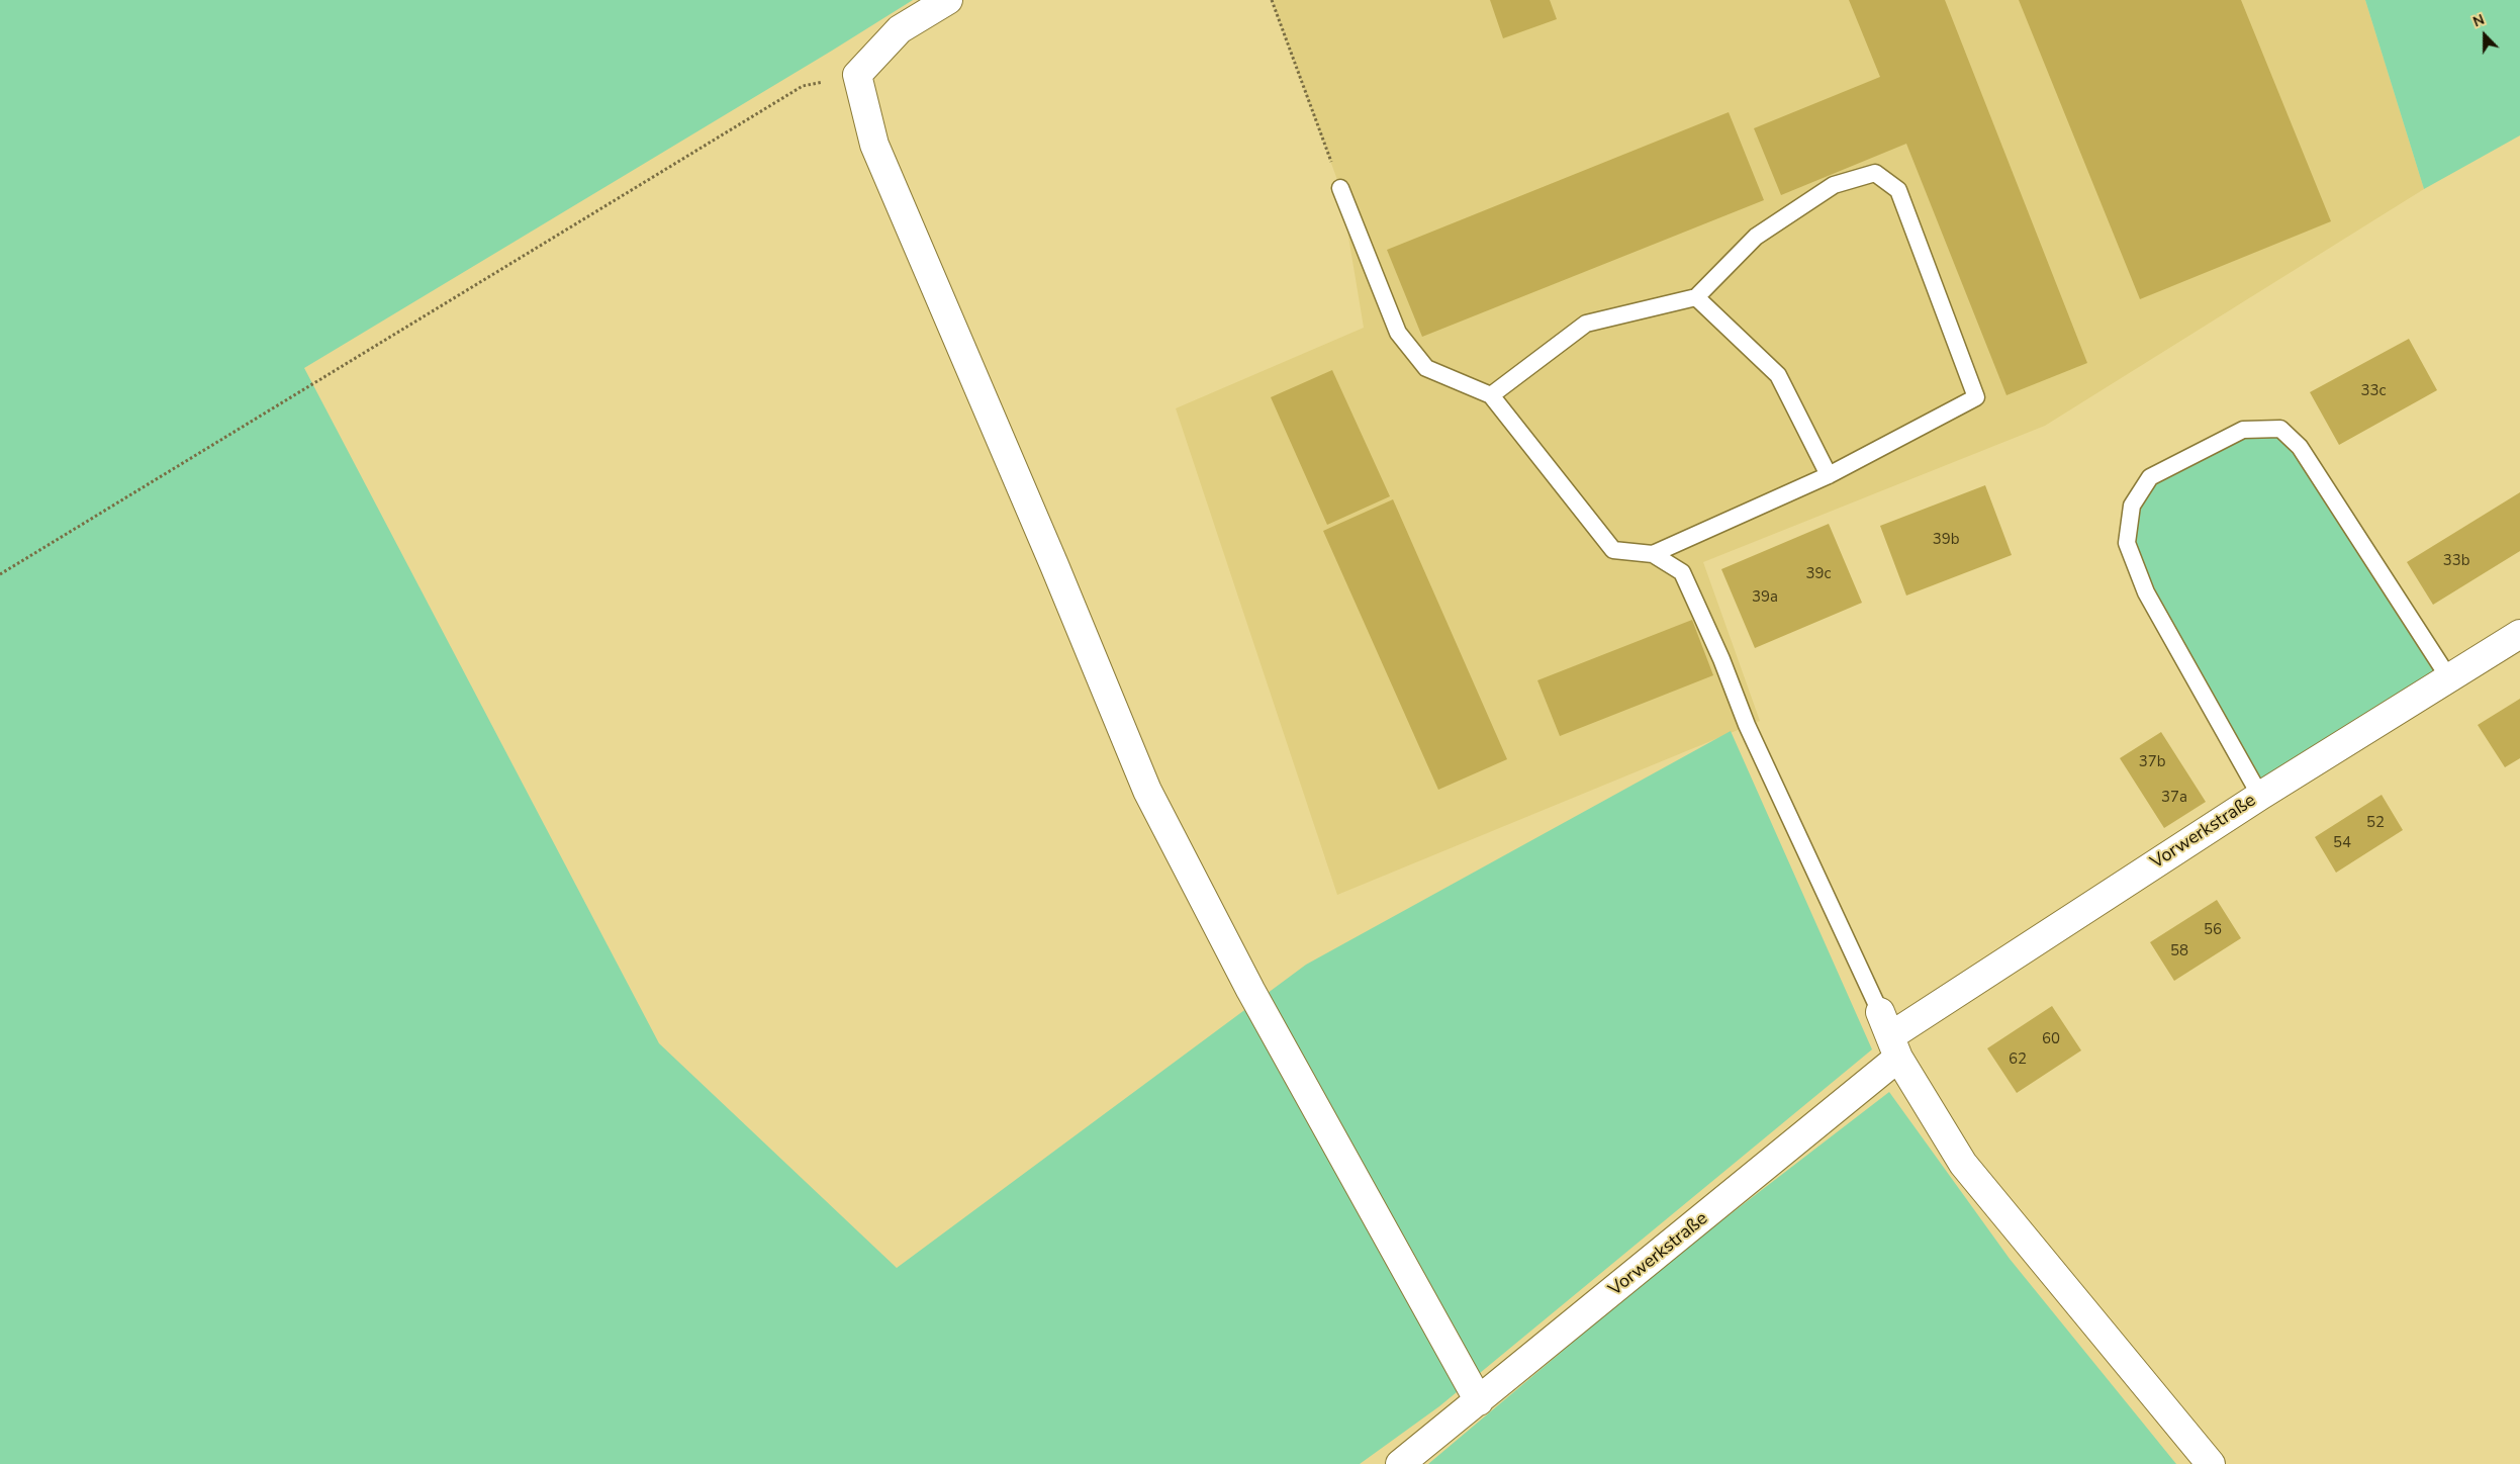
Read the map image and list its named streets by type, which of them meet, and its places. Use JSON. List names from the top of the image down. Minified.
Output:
{"streets":{"street":["Vorwerkstraße"]},"house_numbers":["33c","39b","33b","39c","39a","37b","37a","52","54","56","58","60","62"],"north":"top"}
